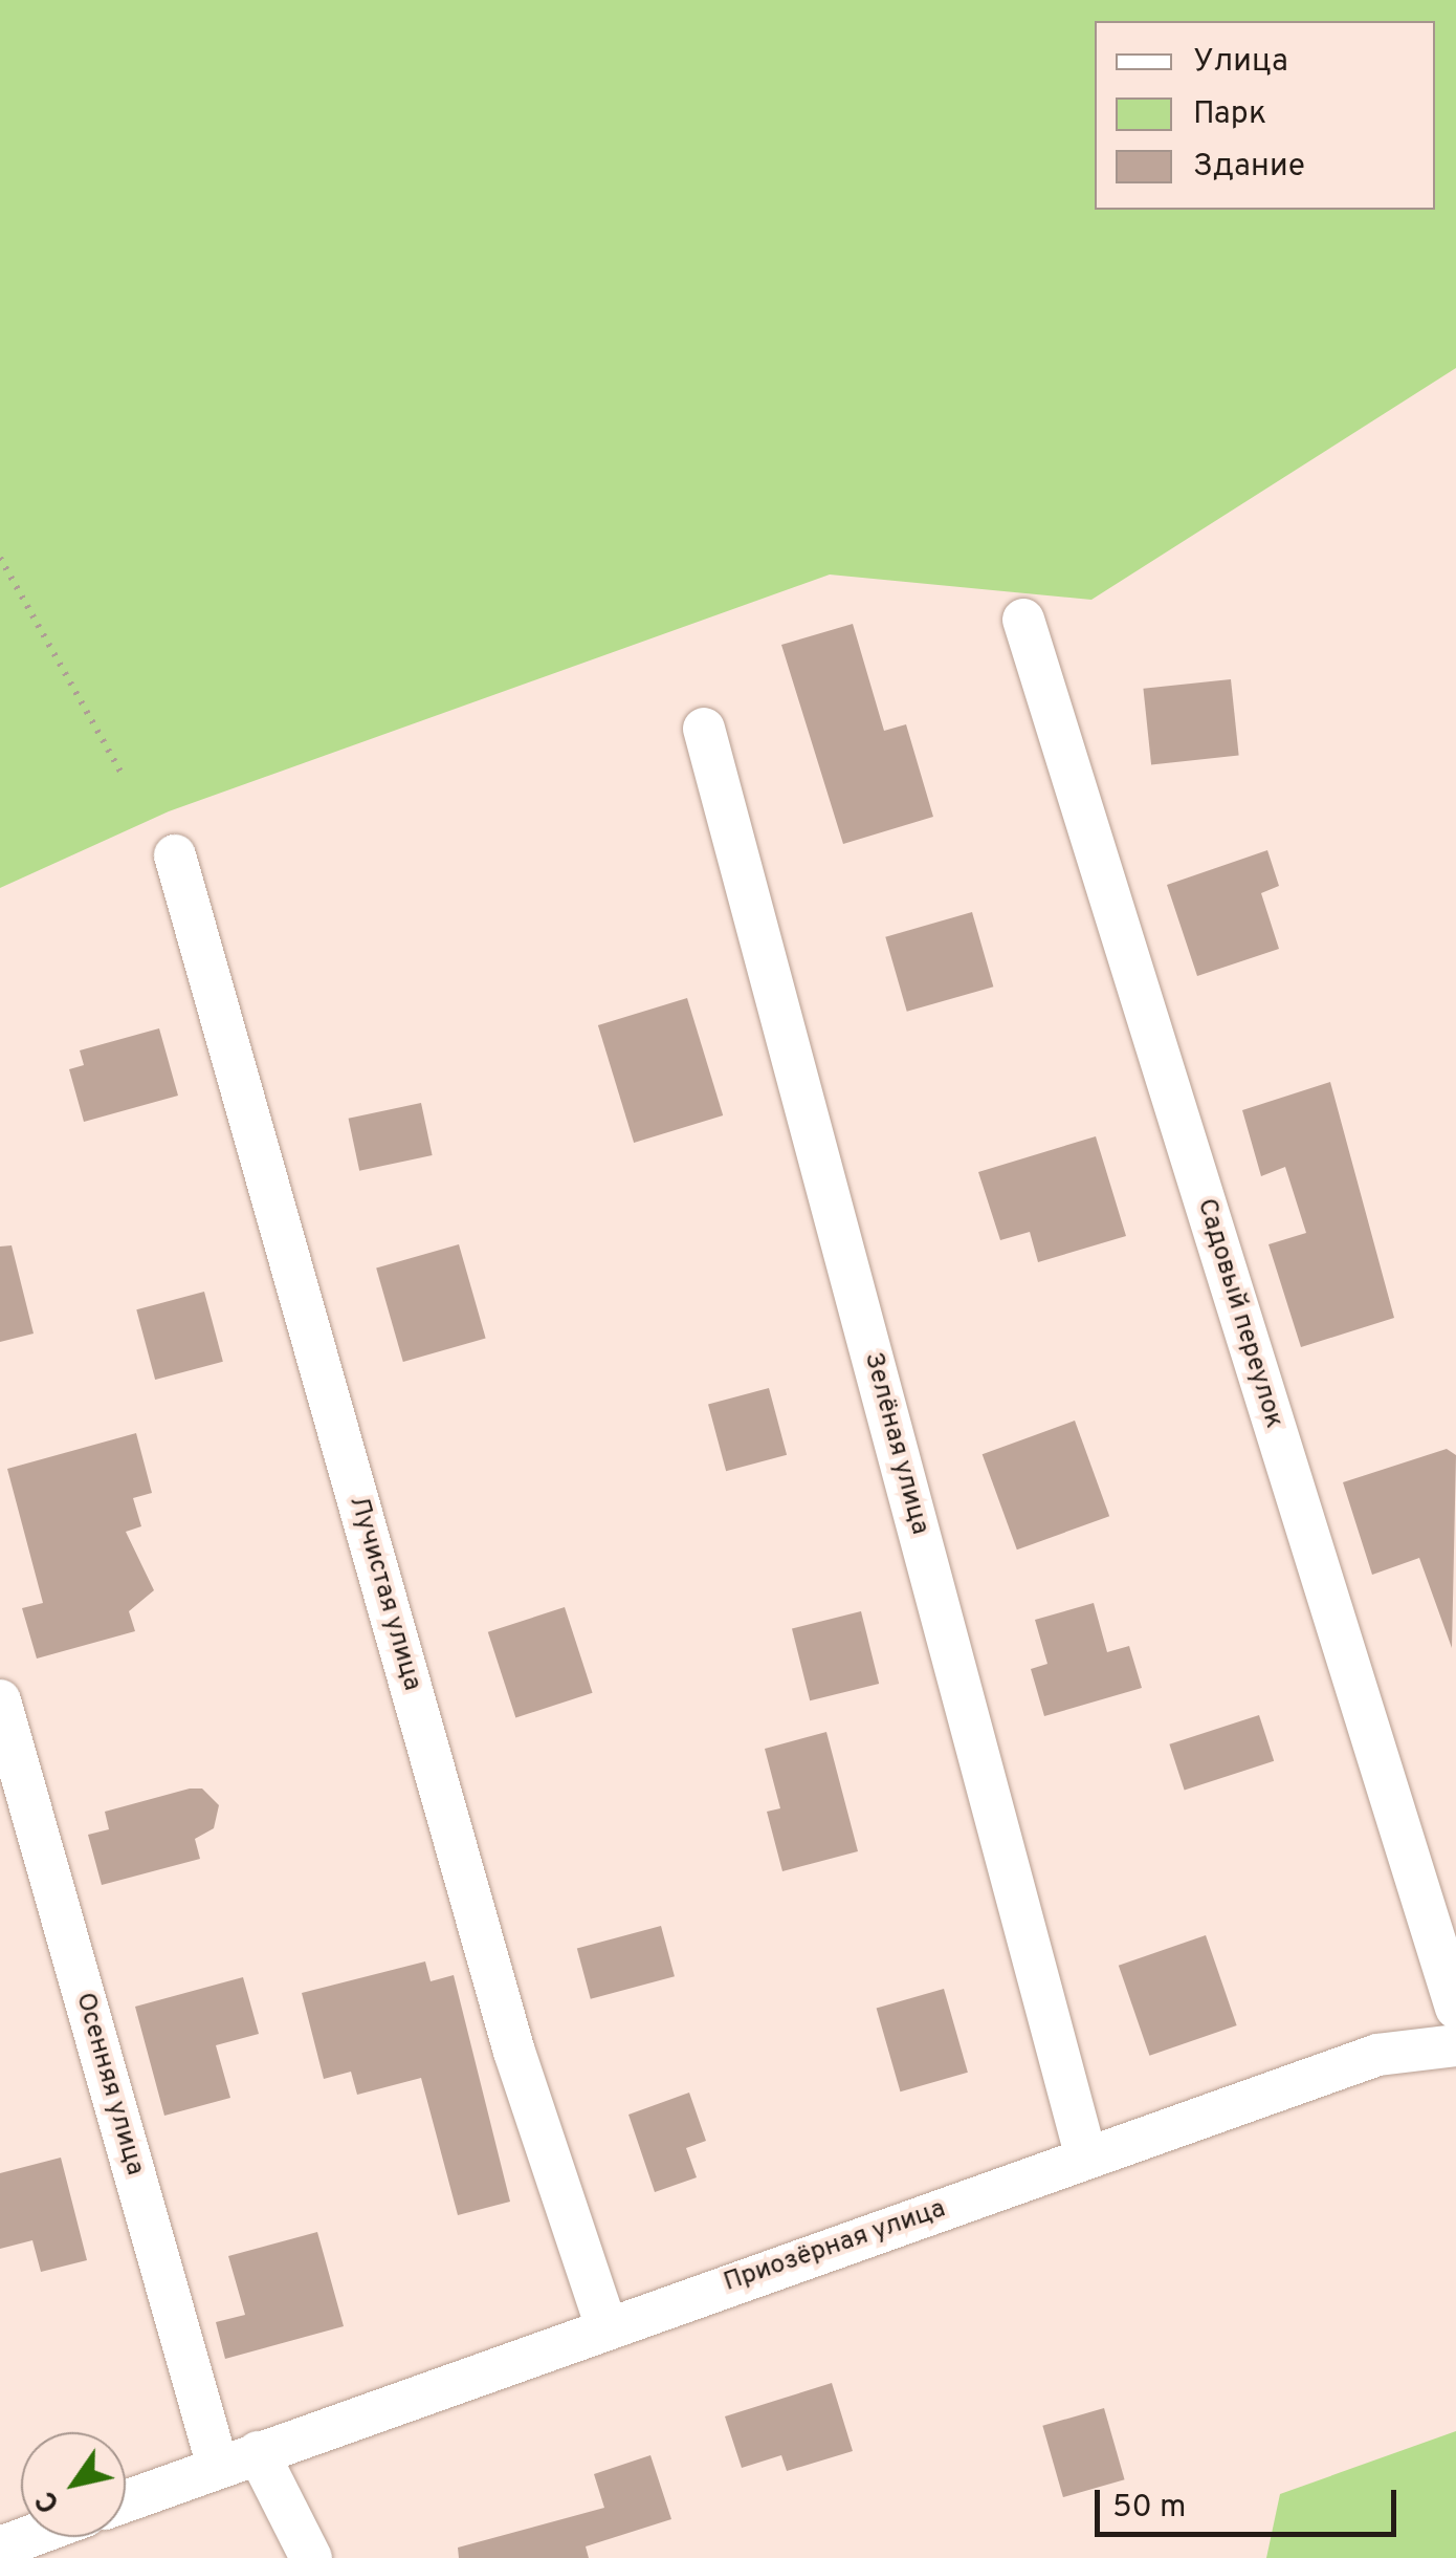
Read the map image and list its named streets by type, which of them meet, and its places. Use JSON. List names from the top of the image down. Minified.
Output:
{"streets":{"street":["Садовый переулок","Зелёная улица","Лучистая улица","Осенняя улица","Приозёрная улица"]},"crossings":[["Зелёная улица","Приозёрная улица"],["Лучистая улица","Приозёрная улица"],["Осенняя улица","Приозёрная улица"]],"legend":["Улица","Парк","Здание"],"scale_bar":"50 m","north":"bottom left"}
